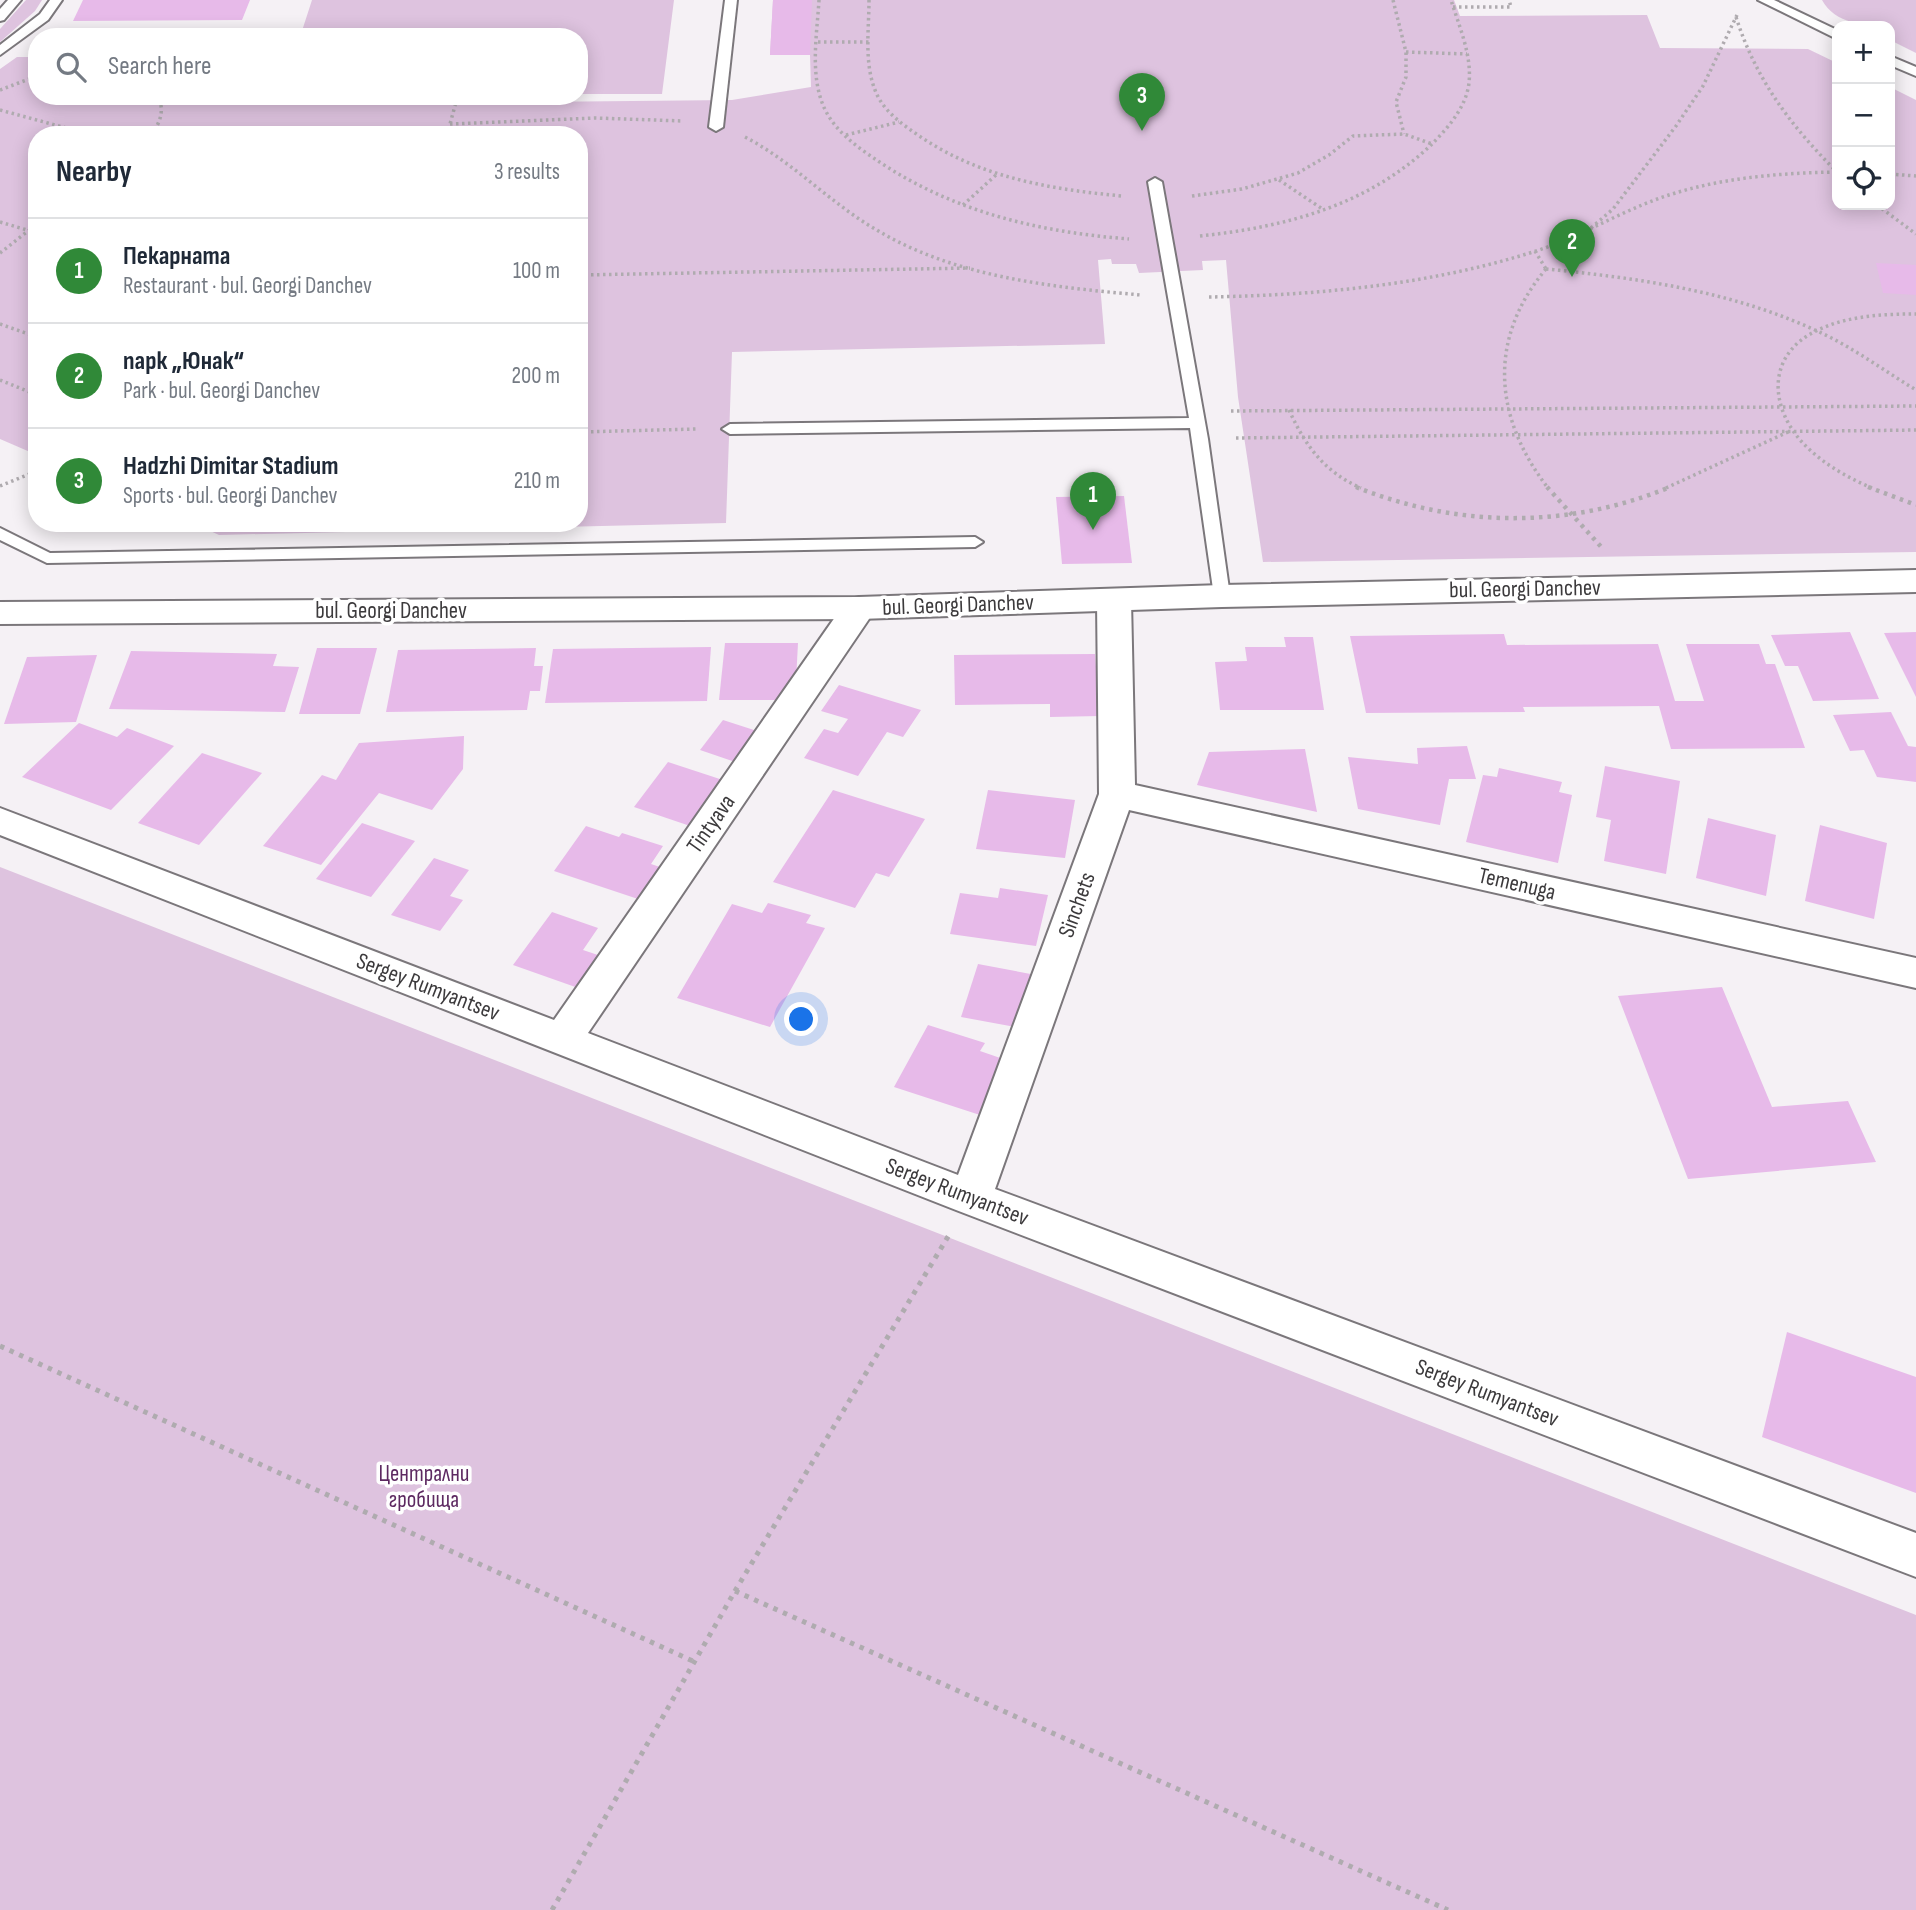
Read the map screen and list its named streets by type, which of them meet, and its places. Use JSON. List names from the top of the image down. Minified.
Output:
{"streets":{"street":["bul. Georgi Danchev","Tintyava","Temenuga","Sinchets","Sergey Rumyantsev"]},"crossings":[["bul. Georgi Danchev","Tintyava"],["bul. Georgi Danchev","Sinchets"],["Tintyava","Sergey Rumyantsev"],["Temenuga","Sinchets"],["Sinchets","Sergey Rumyantsev"]],"parks":["Централни гробища"],"page":{"map_buttons":["+","−"],"search":"Search here","pins":["3","2","1"],"heading":["Nearby","3 results"],"list":[{"mark":"1","name":"Пекарната","note":"Restaurant · bul. Georgi Danchev","value":"100 m"},{"mark":"2","name":"парк „Юнак“","note":"Park · bul. Georgi Danchev","value":"200 m"},{"mark":"3","name":"Hadzhi Dimitar Stadium","note":"Sports · bul. Georgi Danchev","value":"210 m"}]}}
